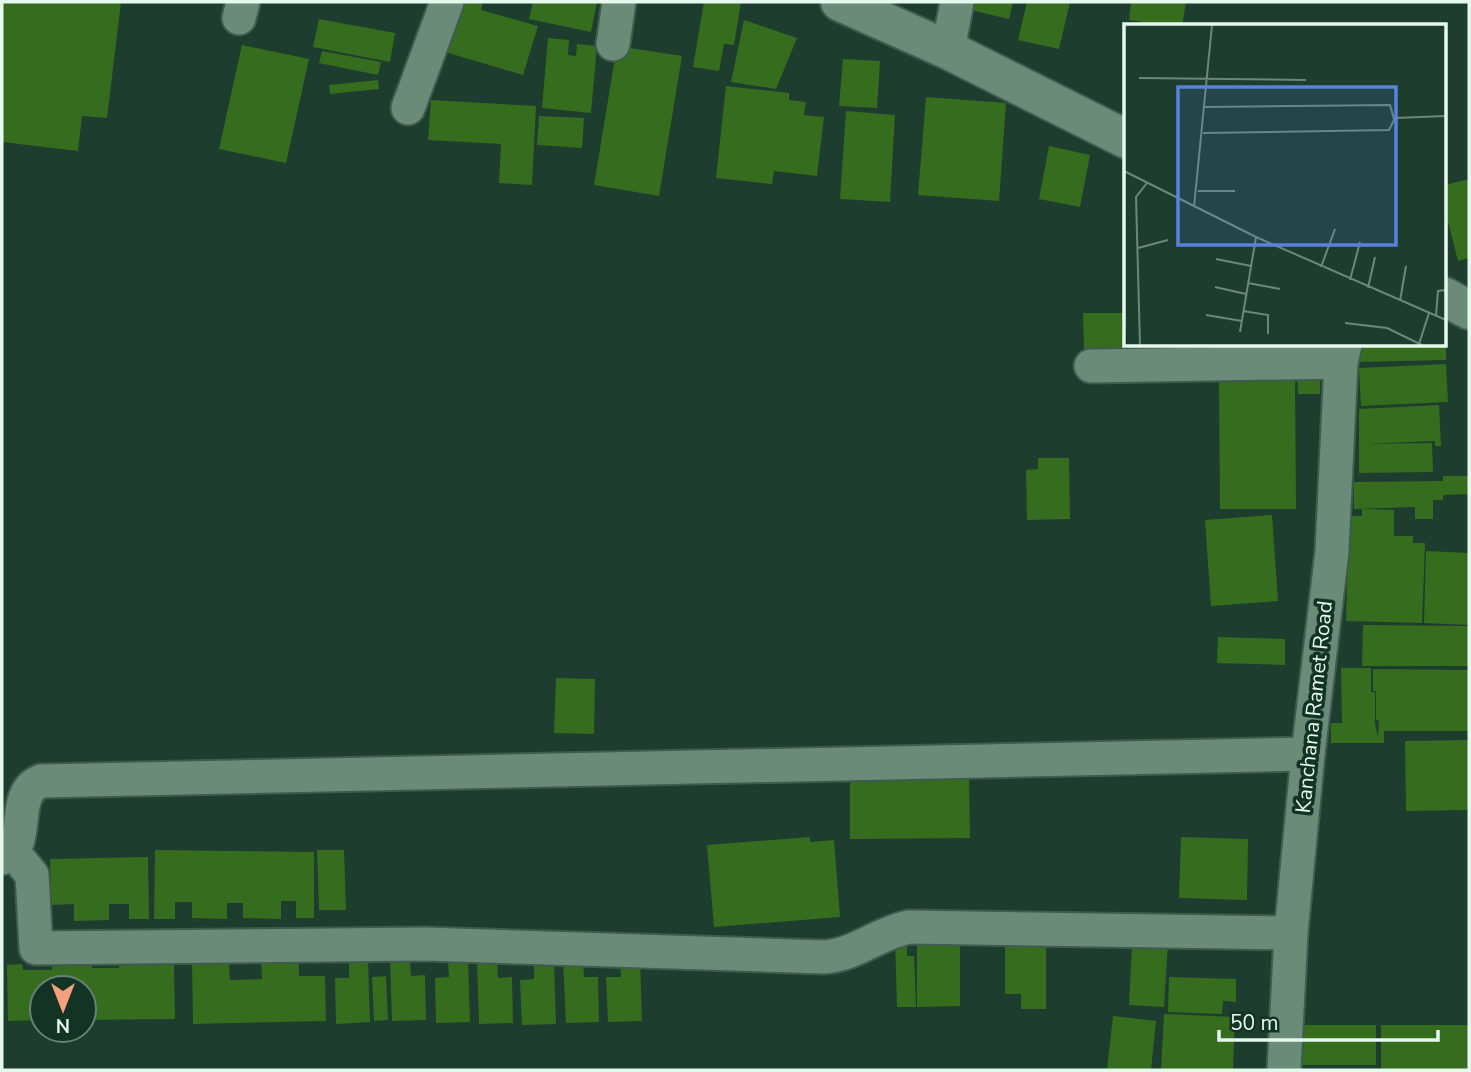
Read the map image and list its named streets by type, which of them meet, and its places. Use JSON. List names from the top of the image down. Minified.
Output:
{"streets":{"street":["Kanchana Ramet Road"]},"scale_bar":"50 m","north":"bottom"}
